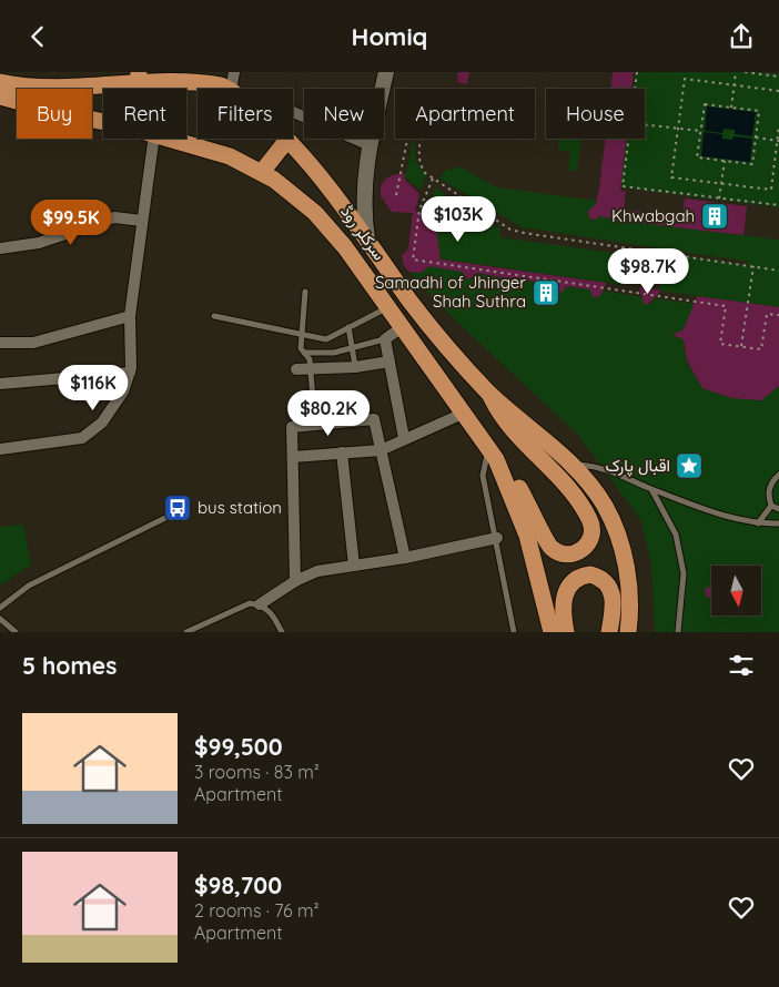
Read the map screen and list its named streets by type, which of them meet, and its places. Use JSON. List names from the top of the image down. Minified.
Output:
{"streets":{"main road":["سرکلر روڈ"]},"places":{"building":["Khwabgah","Samadhi of Jhinger Shah Suthra"],"place":["اقبال پارک"],"bus stop":["bus station"]},"north":"bottom","page":{"header":"Homiq","chip":["Buy","Rent","Filters","New","Apartment","House"],"price":["$103K","$99.5K","$98.7K","$116K","$80.2K"],"heading":"5 homes","list":[{"name":"$99,500","note":"3 rooms · 83 m² · Apartment"},{"name":"$98,700","note":"2 rooms · 76 m² · Apartment"}]}}
